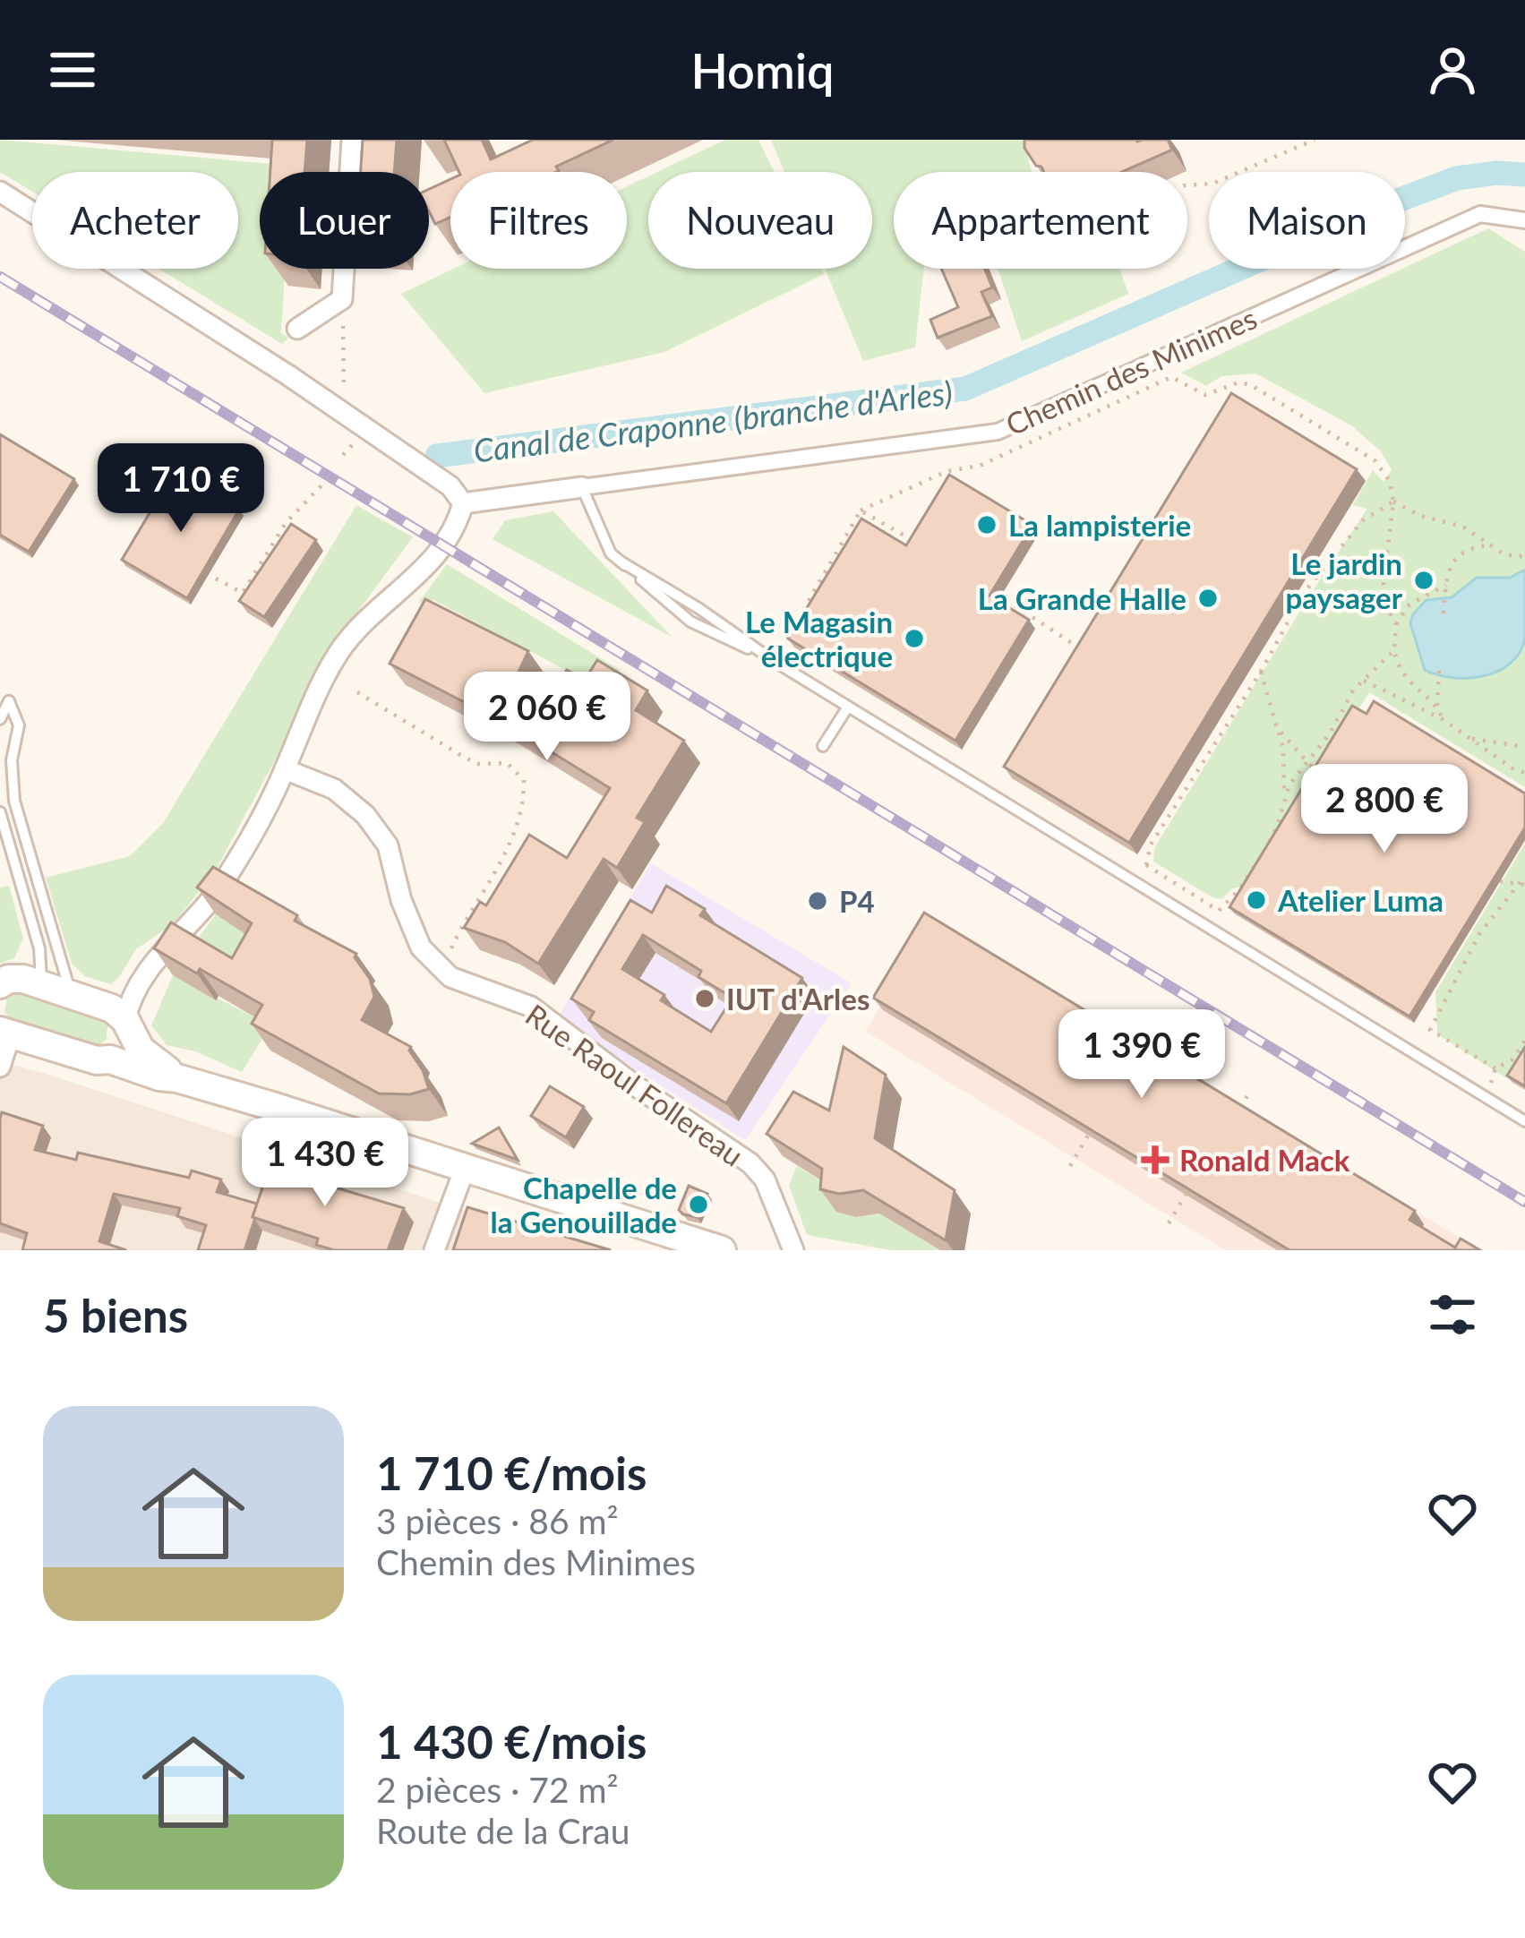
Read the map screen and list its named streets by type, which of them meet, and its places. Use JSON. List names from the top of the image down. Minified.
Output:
{"streets":{"street":["Chemin des Minimes","Rue Raoul Follereau"]},"water":["Canal de Craponne (branche d'Arles)"],"places":{"other":["La lampisterie","Le jardin paysager","La Grande Halle","Le Magasin électrique","Atelier Luma","P4","IUT d'Arles","Chapelle de la Genouillade"],"health":["Ronald Mack"]},"page":{"header":"Homiq","chip":["Acheter","Louer","Filtres","Nouveau","Appartement","Maison"],"price":["1 710 €","2 060 €","2 800 €","1 390 €","1 430 €"],"heading":"5 biens","list":[{"name":"1 710 €/mois","note":"3 pièces · 86 m² · Chemin des Minimes"},{"name":"1 430 €/mois","note":"2 pièces · 72 m² · Route de la Crau"}]}}
